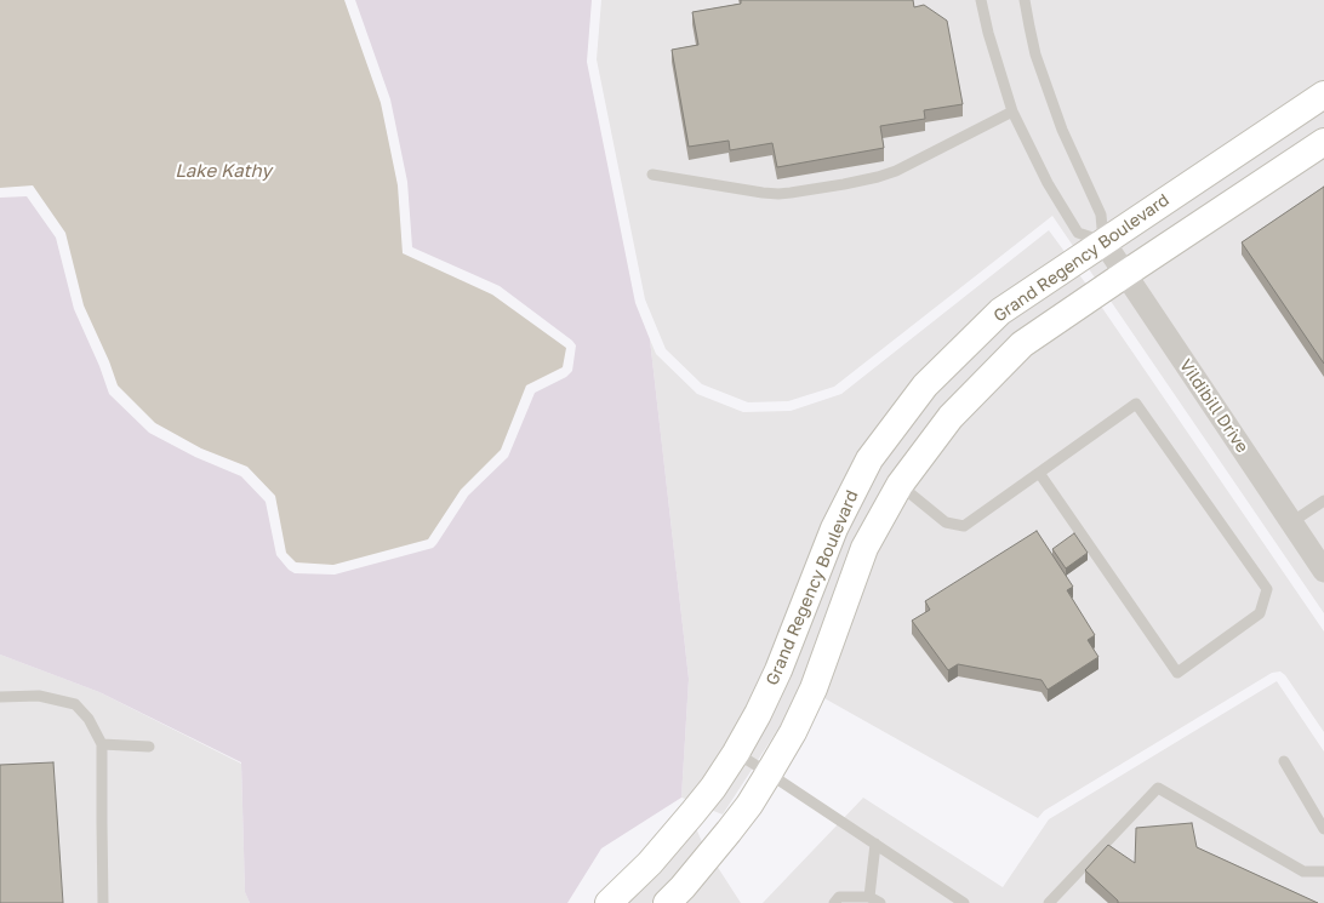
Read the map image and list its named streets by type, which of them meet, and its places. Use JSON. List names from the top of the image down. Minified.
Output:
{"streets":{"street":["Grand Regency Boulevard","Vildibill Drive"]},"crossings":[["Grand Regency Boulevard","Vildibill Drive"]],"water":["Lake Kathy"]}
